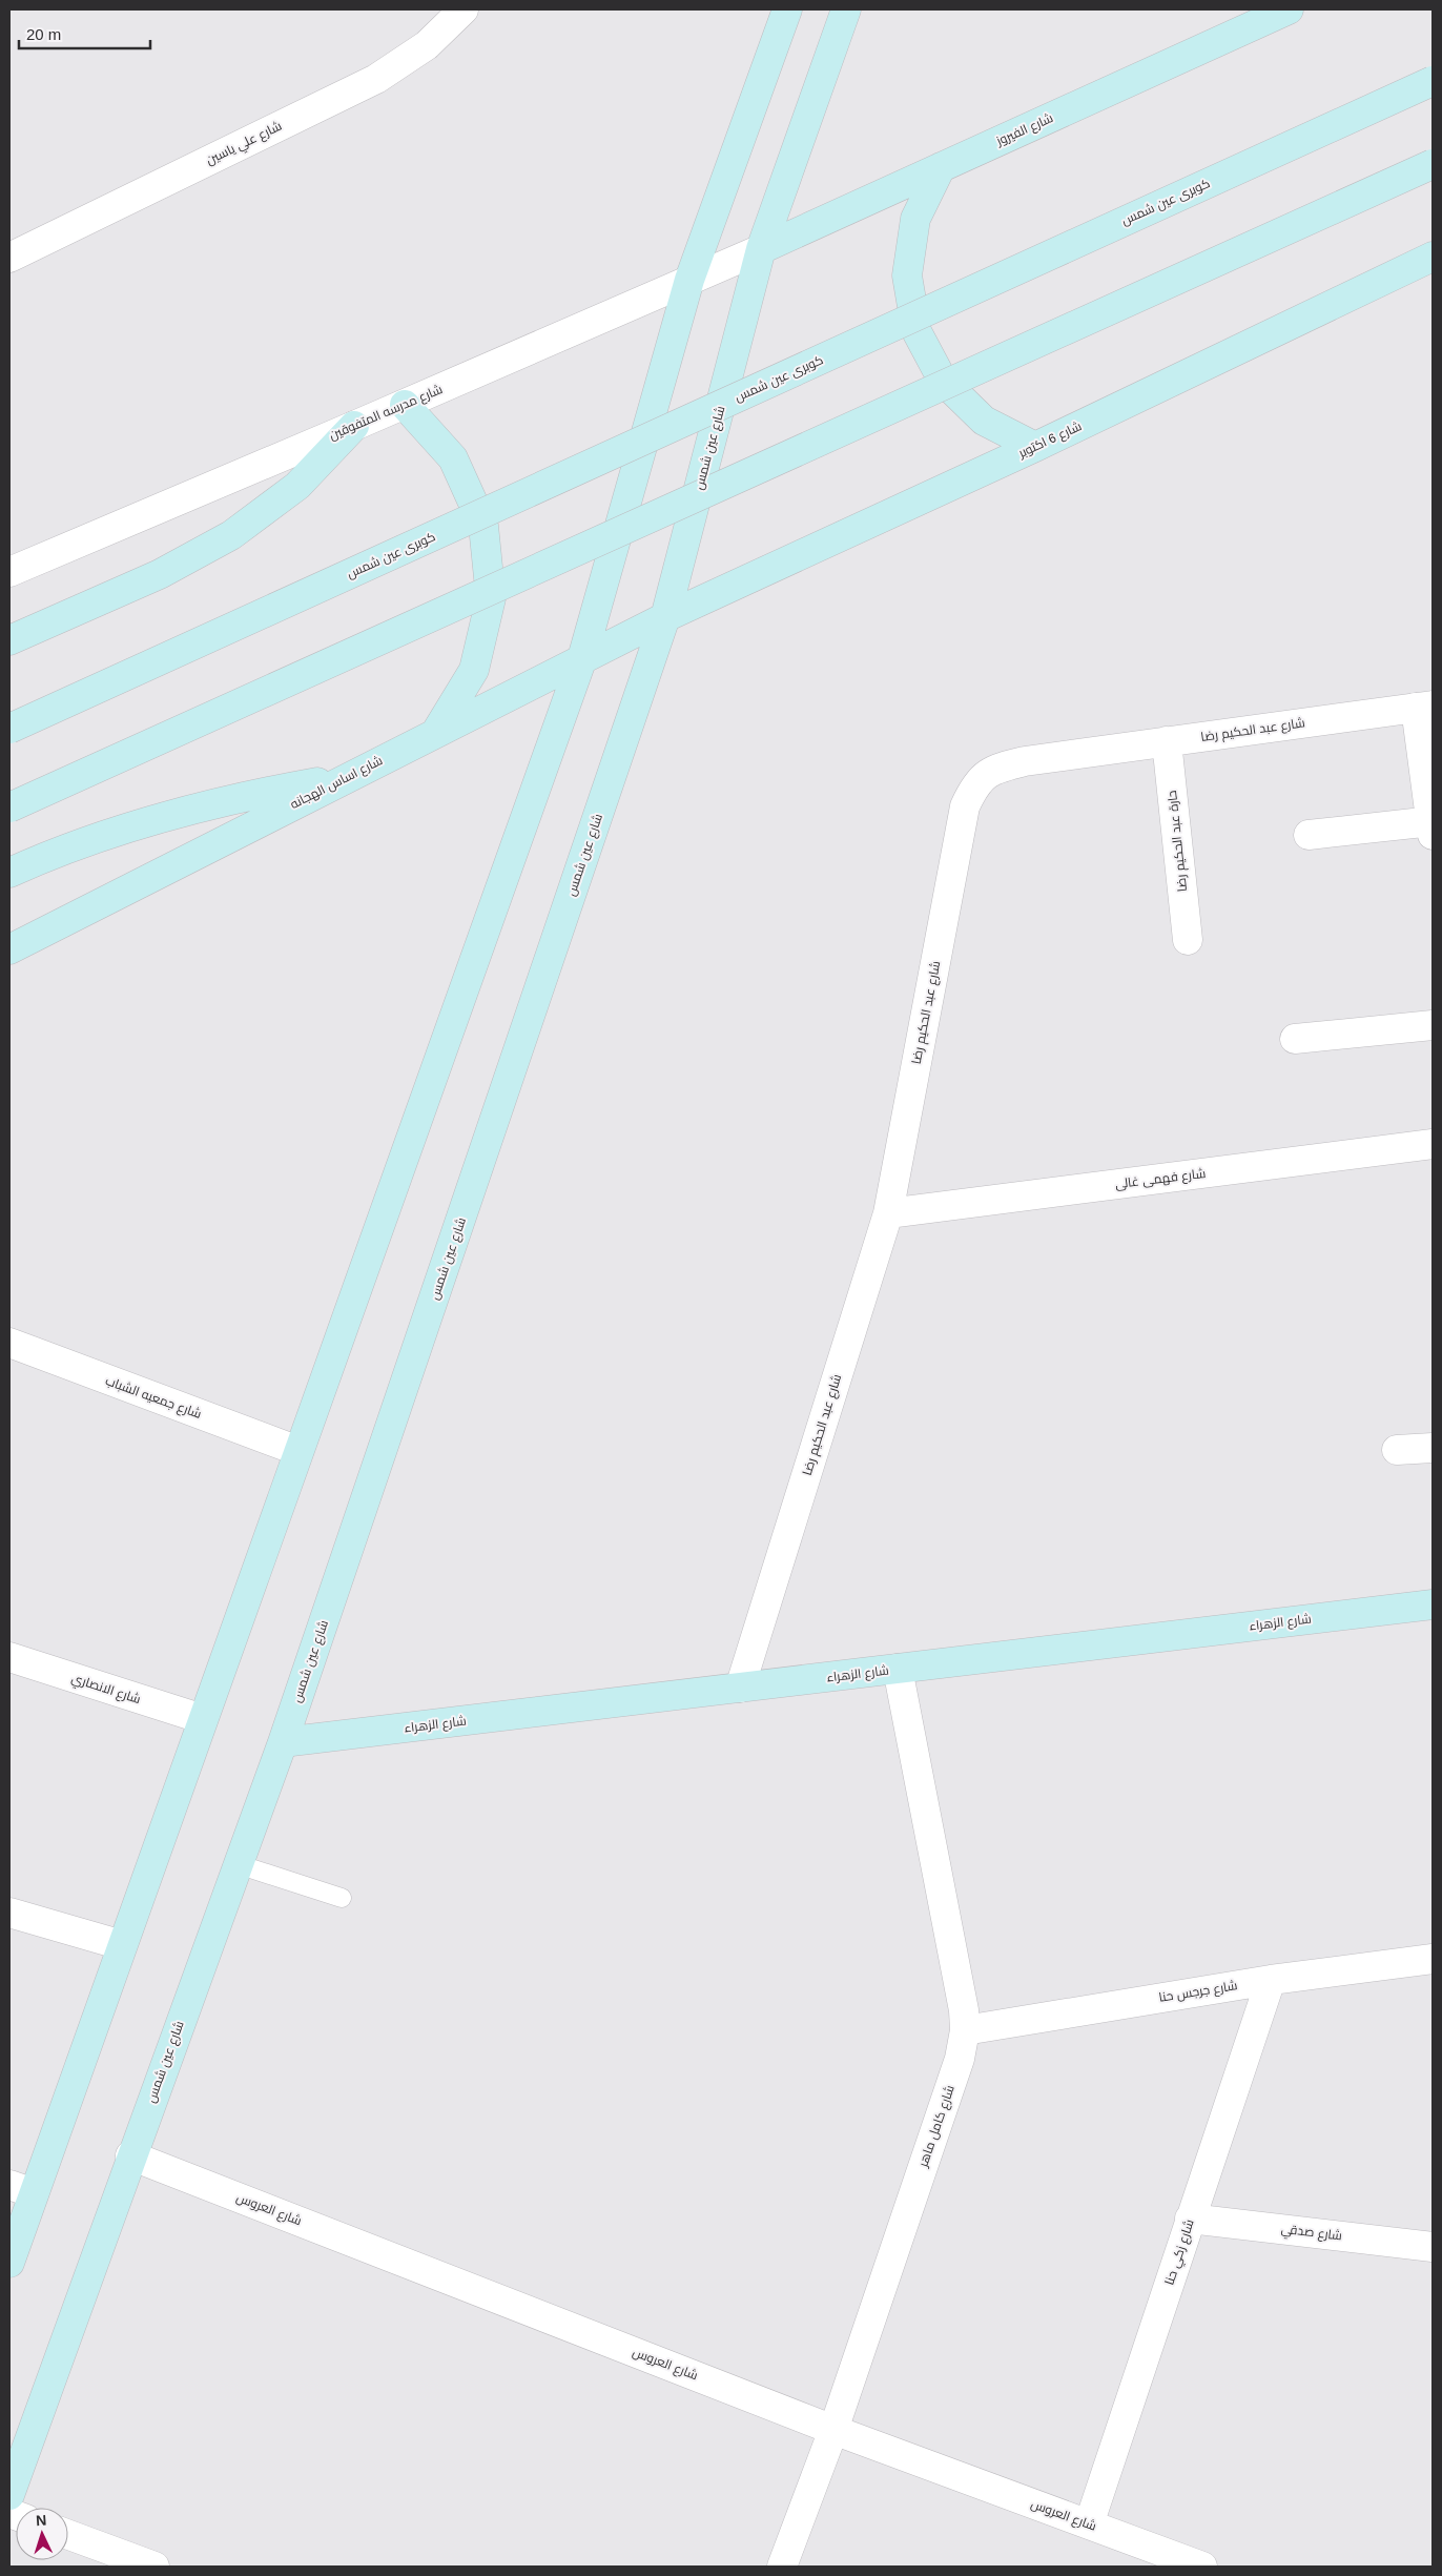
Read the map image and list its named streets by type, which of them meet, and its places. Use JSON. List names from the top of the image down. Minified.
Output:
{"streets":{"main road":["شارع الفيروز","كوبرى عين شمس","شارع 6 اكتوبر","شارع عين شمس","شارع اساس الهجانه","شارع الزهراء"],"street":["شارع علي ياسين","شارع مدرسه المتفوقين","شارع عبد الحكيم رضا","حارة عبد الحكيم رضا","شارع فهمى غالى","شارع جمعيه الشباب","شارع الانصاري","شارع جرجس حنا","شارع كامل ماهر","شارع العروس","شارع صدقي","شارع زكي حنا"]},"crossings":[["شارع الفيروز","شارع مدرسه المتفوقين"],["شارع الفيروز","شارع عين شمس"],["شارع مدرسه المتفوقين","شارع عين شمس"],["شارع 6 اكتوبر","شارع عين شمس"],["شارع 6 اكتوبر","شارع اساس الهجانه"],["شارع عين شمس","شارع اساس الهجانه"],["شارع عين شمس","شارع الزهراء"],["شارع عين شمس","شارع العروس"],["شارع عبد الحكيم رضا","حارة عبد الحكيم رضا"],["شارع عبد الحكيم رضا","شارع فهمى غالى"],["شارع عبد الحكيم رضا","شارع الزهراء"],["شارع الزهراء","شارع كامل ماهر"],["شارع جرجس حنا","شارع كامل ماهر"],["شارع جرجس حنا","شارع زكي حنا"],["شارع كامل ماهر","شارع العروس"],["شارع العروس","شارع زكي حنا"],["شارع صدقي","شارع زكي حنا"]],"scale_bar":"20 m","north":"top"}
